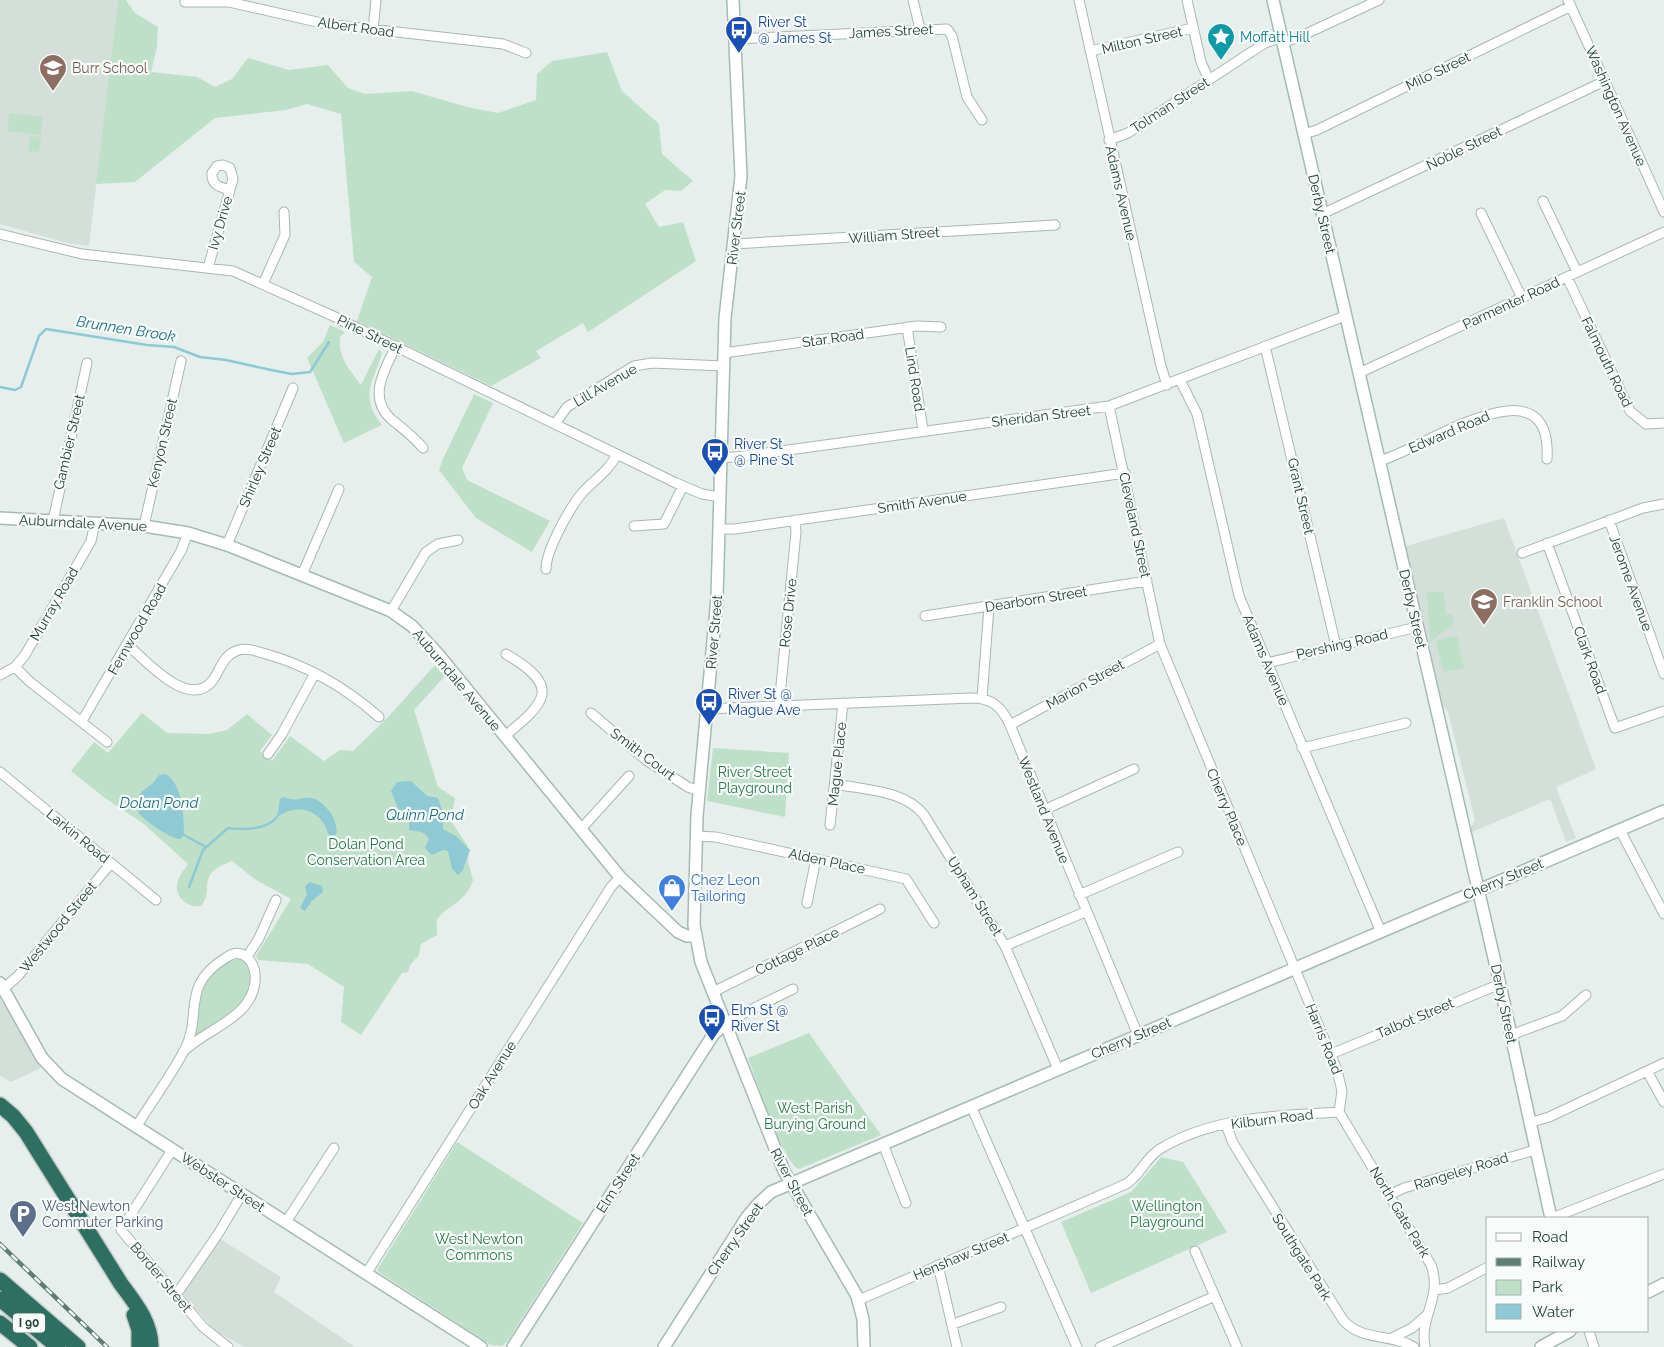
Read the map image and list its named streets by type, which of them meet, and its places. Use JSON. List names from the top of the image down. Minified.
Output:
{"streets":{"highway":["I 90"],"street":["Albert Road","James Street","Milton Street","Milo Street","Tolman Street","Washington Avenue","Noble Street","Adams Avenue","Derby Street","Ivy Drive","River Street","William Street","Parmenter Road","Pine Street","Star Road","Falmouth Road","Lind Road","Lill Avenue","Sheridan Street","Edward Road","Gambier Street","Kenyon Street","Shirley Street","Grant Street","Smith Avenue","Auburndale Avenue","Cleveland Street","Jerome Avenue","Dearborn Street","Murray Road","Rose Drive","Fernwood Road","Pershing Road","Clark Road","Marion Street","Smith Court","Mague Place","Cherry Place","Westland Avenue","Larkin Road","Alden Place","Cherry Street","Upham Street","Westwood Street","Cottage Place","Talbot Street","Harris Road","Oak Avenue","Kilburn Road","Rangeley Road","Webster Street","Elm Street","North Gate Park","Henshaw Street","Southgate Park","Border Street"]},"crossings":[["James Street","River Street"],["Milton Street","Adams Avenue"],["Milo Street","Washington Avenue"],["Milo Street","Derby Street"],["Tolman Street","Adams Avenue"],["Tolman Street","Derby Street"],["Washington Avenue","Noble Street"],["Noble Street","Derby Street"],["Adams Avenue","Sheridan Street"],["Adams Avenue","Pershing Road"],["Adams Avenue","Cherry Street"],["Derby Street","Parmenter Road"],["Derby Street","Sheridan Street"],["Derby Street","Edward Road"],["Derby Street","Pershing Road"],["Derby Street","Cherry Street"],["Derby Street","Talbot Street"],["Derby Street","Rangeley Road"],["Ivy Drive","Pine Street"],["River Street","William Street"],["River Street","Pine Street"],["River Street","Star Road"],["River Street","Lill Avenue"],["River Street","Sheridan Street"],["River Street","Smith Avenue"],["River Street","Auburndale Avenue"],["River Street","Smith Court"],["River Street","Alden Place"],["River Street","Cherry Street"],["River Street","Cottage Place"],["River Street","Elm Street"],["River Street","Henshaw Street"],["Parmenter Road","Falmouth Road"],["Pine Street","Lill Avenue"],["Star Road","Lind Road"],["Lind Road","Sheridan Street"],["Sheridan Street","Grant Street"],["Sheridan Street","Cleveland Street"],["Gambier Street","Auburndale Avenue"],["Kenyon Street","Auburndale Avenue"],["Shirley Street","Auburndale Avenue"],["Grant Street","Pershing Road"],["Smith Avenue","Cleveland Street"],["Smith Avenue","Rose Drive"],["Auburndale Avenue","Murray Road"],["Auburndale Avenue","Fernwood Road"],["Auburndale Avenue","Oak Avenue"],["Cleveland Street","Dearborn Street"],["Cleveland Street","Marion Street"],["Cleveland Street","Cherry Place"],["Marion Street","Cherry Place"],["Marion Street","Westland Avenue"],["Mague Place","Upham Street"],["Cherry Place","Cherry Street"],["Cherry Place","Harris Road"],["Westland Avenue","Cherry Street"],["Larkin Road","Westwood Street"],["Cherry Street","Upham Street"],["Cherry Street","Harris Road"],["Cherry Street","Henshaw Street"],["Westwood Street","Webster Street"],["Talbot Street","Harris Road"],["Harris Road","Kilburn Road"],["Harris Road","North Gate Park"],["Oak Avenue","Webster Street"],["Kilburn Road","North Gate Park"],["Kilburn Road","Henshaw Street"],["Kilburn Road","Southgate Park"],["Rangeley Road","North Gate Park"],["Webster Street","Border Street"]],"water":["Brunnen Brook","Dolan Pond","Quinn Pond"],"parks":["River Street Playground","Dolan Pond Conservation Area","West Parish Burying Ground","Wellington Playground","West Newton Commons"],"places":{"bus stop":["River St @ James St","River St @ Pine St","River St @ Mague Ave","Elm St @ River St"],"place":["Moffatt Hill"],"school or university":["Burr School","Franklin School"],"shop":["Chez Leon Tailoring"],"parking":["West Newton Commuter Parking"]},"legend":["Road","Railway","Park","Water"]}
